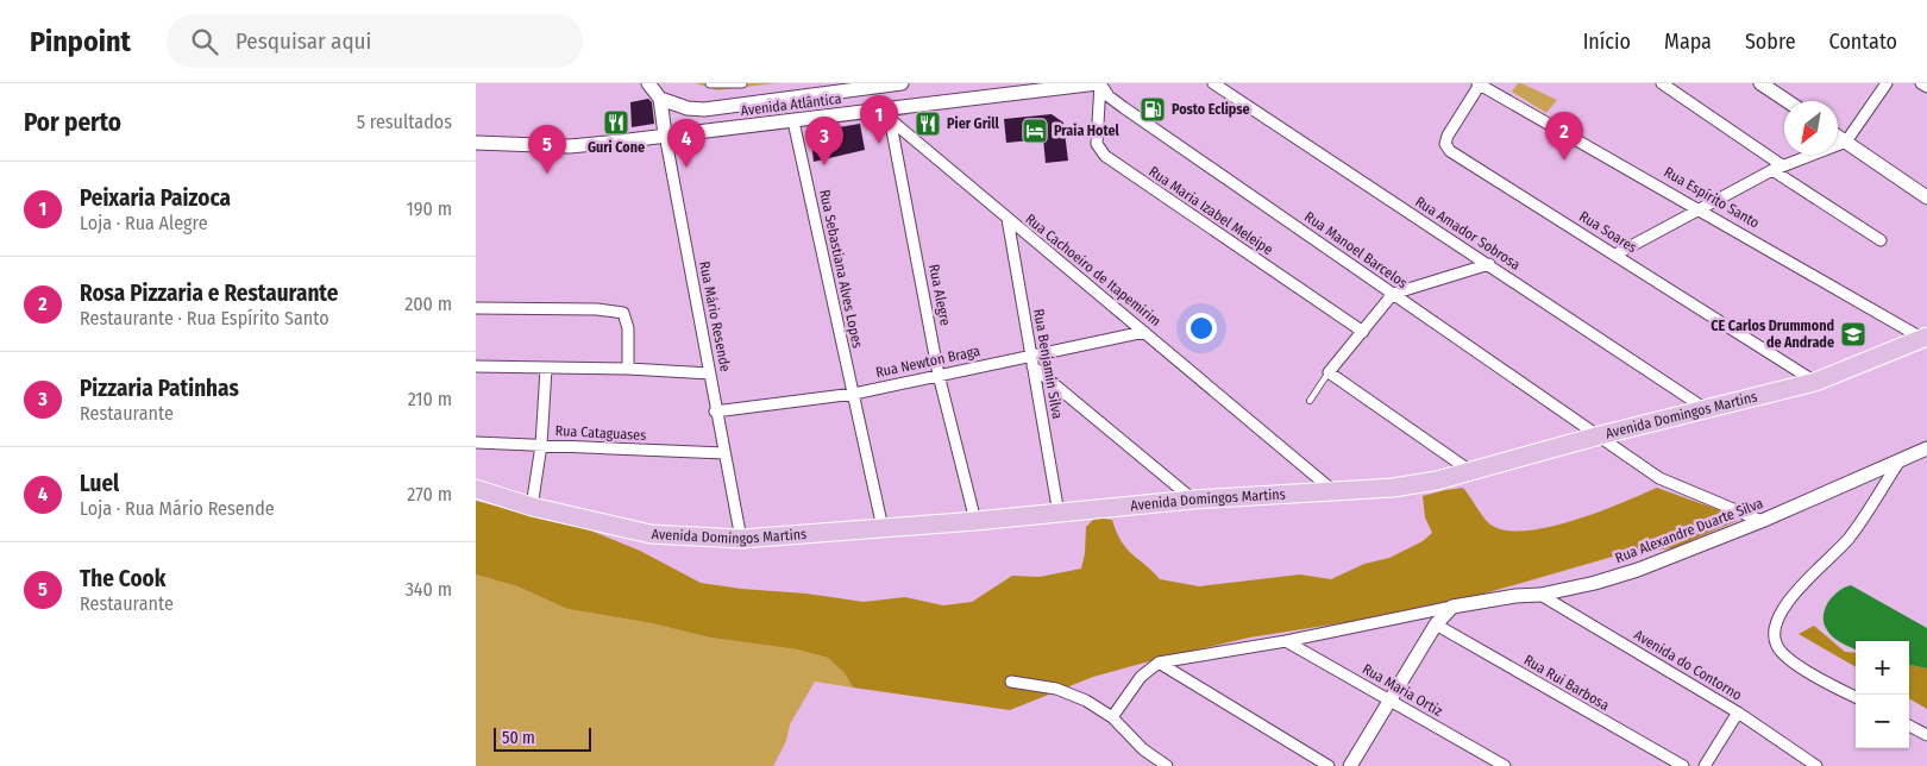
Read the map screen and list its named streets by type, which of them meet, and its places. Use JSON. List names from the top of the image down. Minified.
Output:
{"streets":{"main road":["Avenida Domingos Martins"],"street":["Avenida Atlântica","Rua Espírito Santo","Rua Maria Izabel Meleipe","Rua Soares","Rua Amador Sobrosa","Rua Manoel Barcelos","Rua Sebastiana Alves Lopes","Rua Cachoeiro de Itapemirim","Rua Alegre","Rua Mário Resende","Rua Newton Braga","Rua Benjamin Silva","Rua Cataguases","Rua Alexandre Duarte Silva","Avenida do Contorno","Rua Rui Barbosa","Rua Maria Ortiz"]},"crossings":[["Avenida Atlântica","Rua Maria Izabel Meleipe"],["Avenida Atlântica","Rua Manoel Barcelos"],["Avenida Atlântica","Rua Sebastiana Alves Lopes"],["Avenida Atlântica","Rua Cachoeiro de Itapemirim"],["Avenida Atlântica","Rua Alegre"],["Avenida Atlântica","Rua Mário Resende"],["Rua Espírito Santo","Rua Soares"],["Rua Espírito Santo","Avenida Domingos Martins"],["Rua Maria Izabel Meleipe","Rua Manoel Barcelos"],["Rua Soares","Avenida Domingos Martins"],["Rua Amador Sobrosa","Avenida Domingos Martins"],["Rua Manoel Barcelos","Avenida Domingos Martins"],["Rua Manoel Barcelos","Rua Alexandre Duarte Silva"],["Rua Sebastiana Alves Lopes","Rua Newton Braga"],["Rua Sebastiana Alves Lopes","Avenida Domingos Martins"],["Rua Cachoeiro de Itapemirim","Rua Alegre"],["Rua Cachoeiro de Itapemirim","Rua Newton Braga"],["Rua Cachoeiro de Itapemirim","Rua Benjamin Silva"],["Rua Cachoeiro de Itapemirim","Avenida Domingos Martins"],["Rua Alegre","Rua Newton Braga"],["Rua Alegre","Avenida Domingos Martins"],["Rua Mário Resende","Rua Newton Braga"],["Rua Mário Resende","Avenida Domingos Martins"],["Rua Mário Resende","Rua Cataguases"],["Rua Newton Braga","Rua Benjamin Silva"],["Rua Benjamin Silva","Avenida Domingos Martins"],["Rua Alexandre Duarte Silva","Avenida do Contorno"]],"places":{"fuel station":["Posto Eclipse"],"restaurant":["Guri Cone","Pier Grill"],"hotel":["Praia Hotel"],"school or university":["CE Carlos Drummond de Andrade"]},"scale_bar":"50 m","north":"bottom left","page":{"header":"Pinpoint","search":"Pesquisar aqui","nav":["Início","Mapa","Sobre","Contato"],"heading":["Por perto","5 resultados"],"pins":["1","2","3","4","5"],"list":[{"mark":"1","name":"Peixaria Paizoca","note":"Loja · Rua Alegre","value":"190 m"},{"mark":"2","name":"Rosa Pizzaria e Restaurante","note":"Restaurante · Rua Espírito Santo","value":"200 m"},{"mark":"3","name":"Pizzaria Patinhas","note":"Restaurante","value":"210 m"},{"mark":"4","name":"Luel","note":"Loja · Rua Mário Resende","value":"270 m"},{"mark":"5","name":"The Cook","note":"Restaurante","value":"340 m"}],"map_buttons":["+","−"],"scale":"50 m"}}
